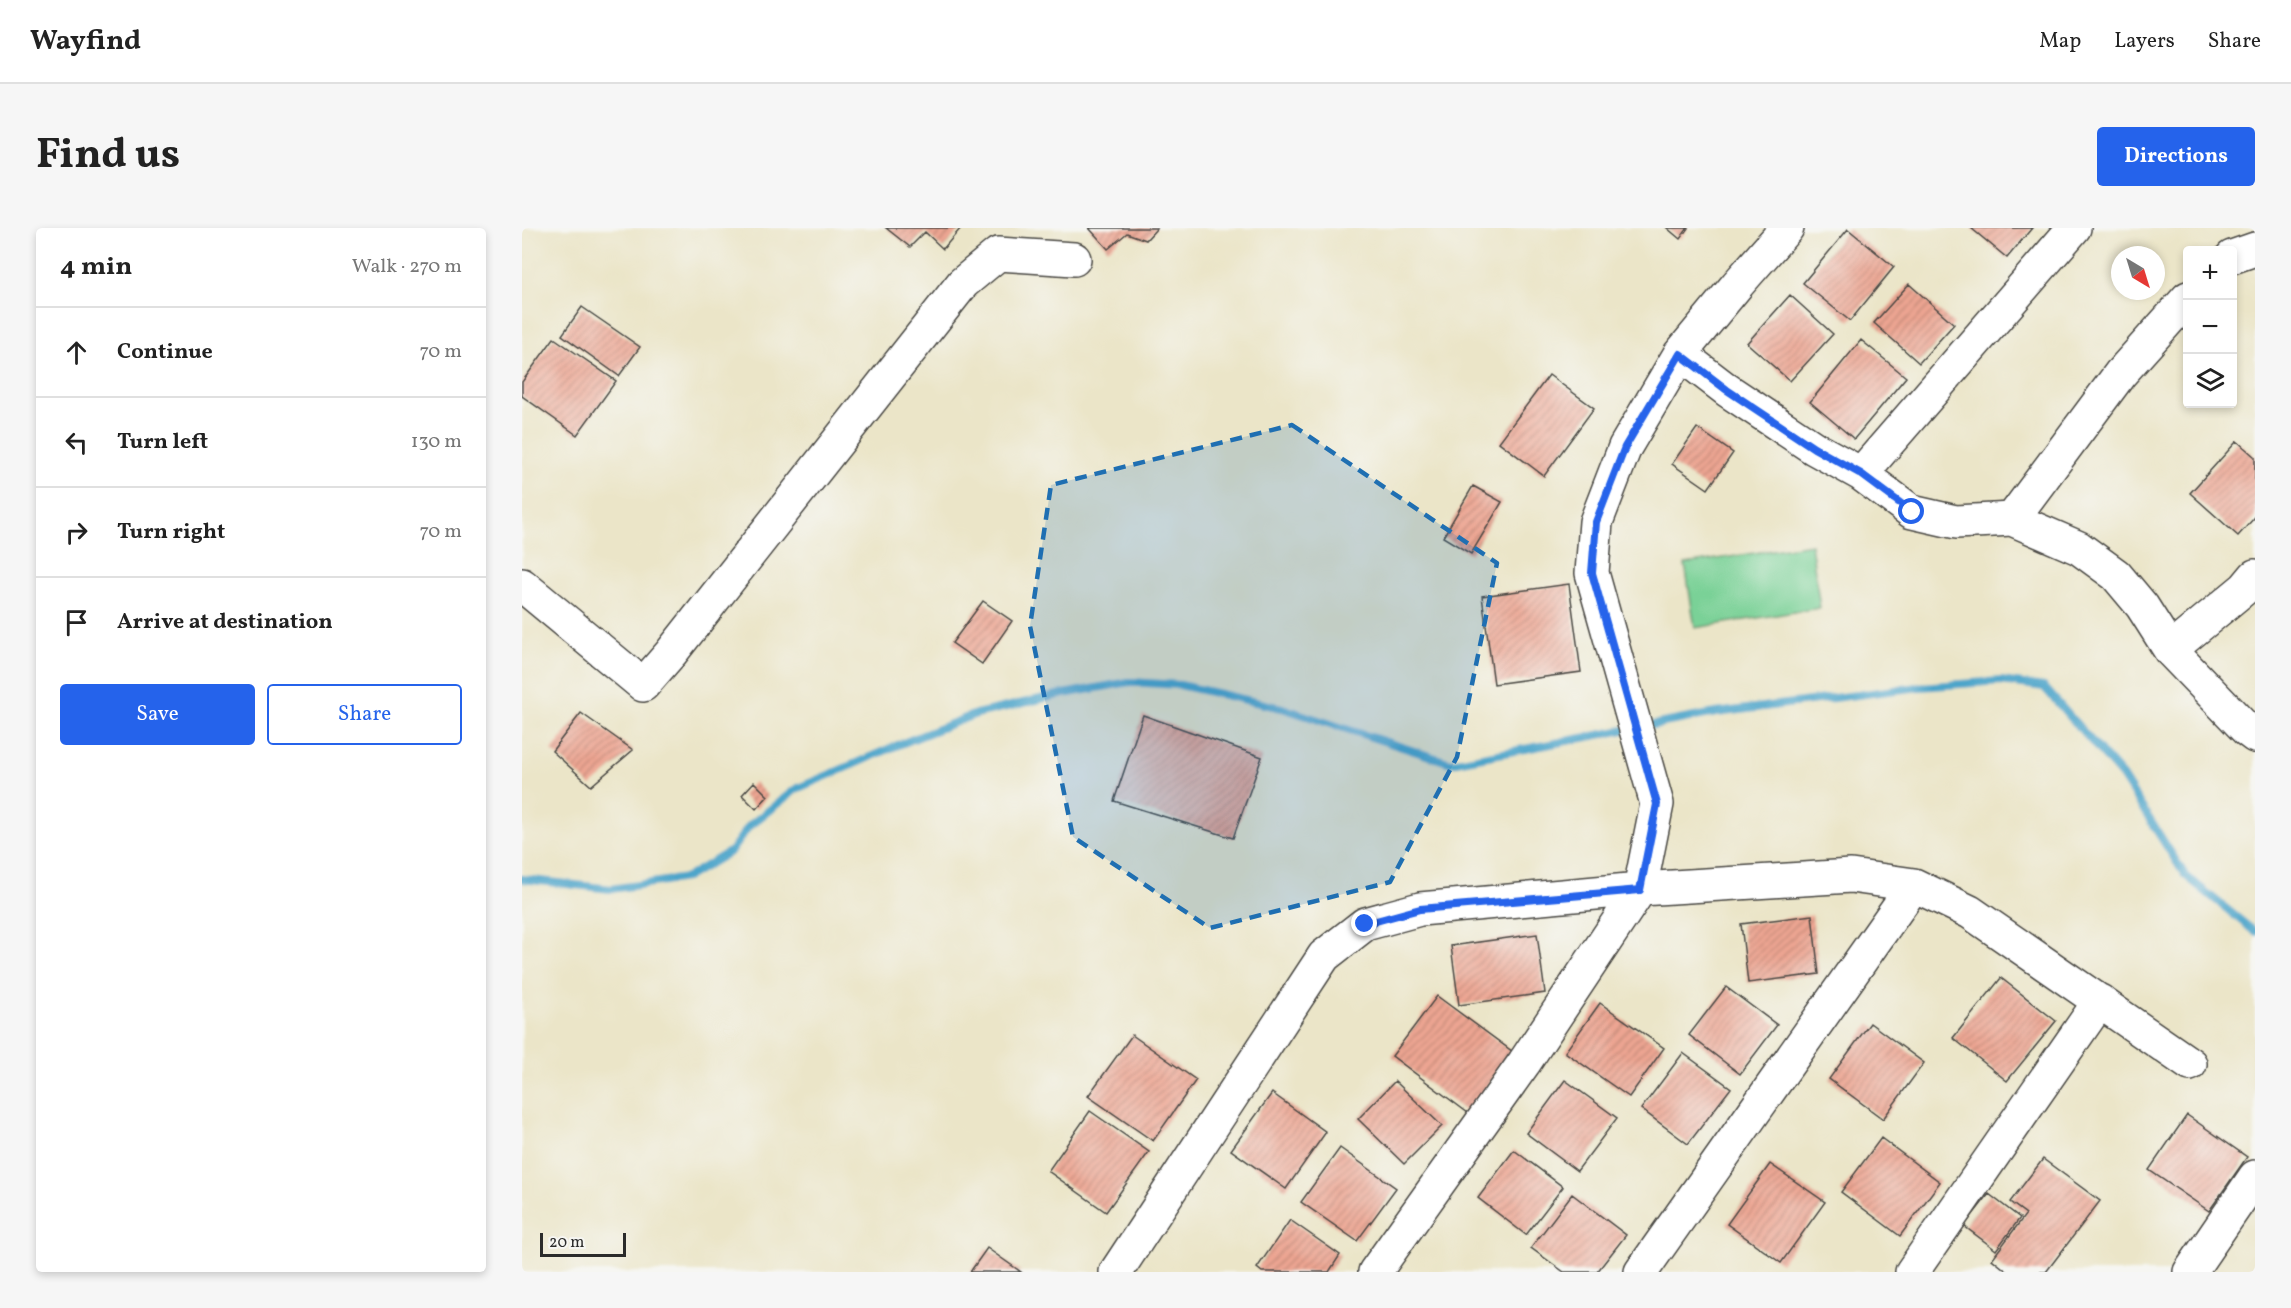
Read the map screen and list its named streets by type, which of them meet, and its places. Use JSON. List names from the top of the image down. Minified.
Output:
{"scale_bar":"20 m","north":"bottom right","page":{"header":"Wayfind","nav":["Map","Layers","Share"],"title":"Find us","buttons":["Directions",["Save","Share"]],"heading":["4 min","Walk · 270 m"],"map_buttons":["+","−"],"list":[["Continue","70 m"],["Turn left","130 m"],["Turn right","70 m"],"Arrive at destination"],"scale":"20 m"}}
